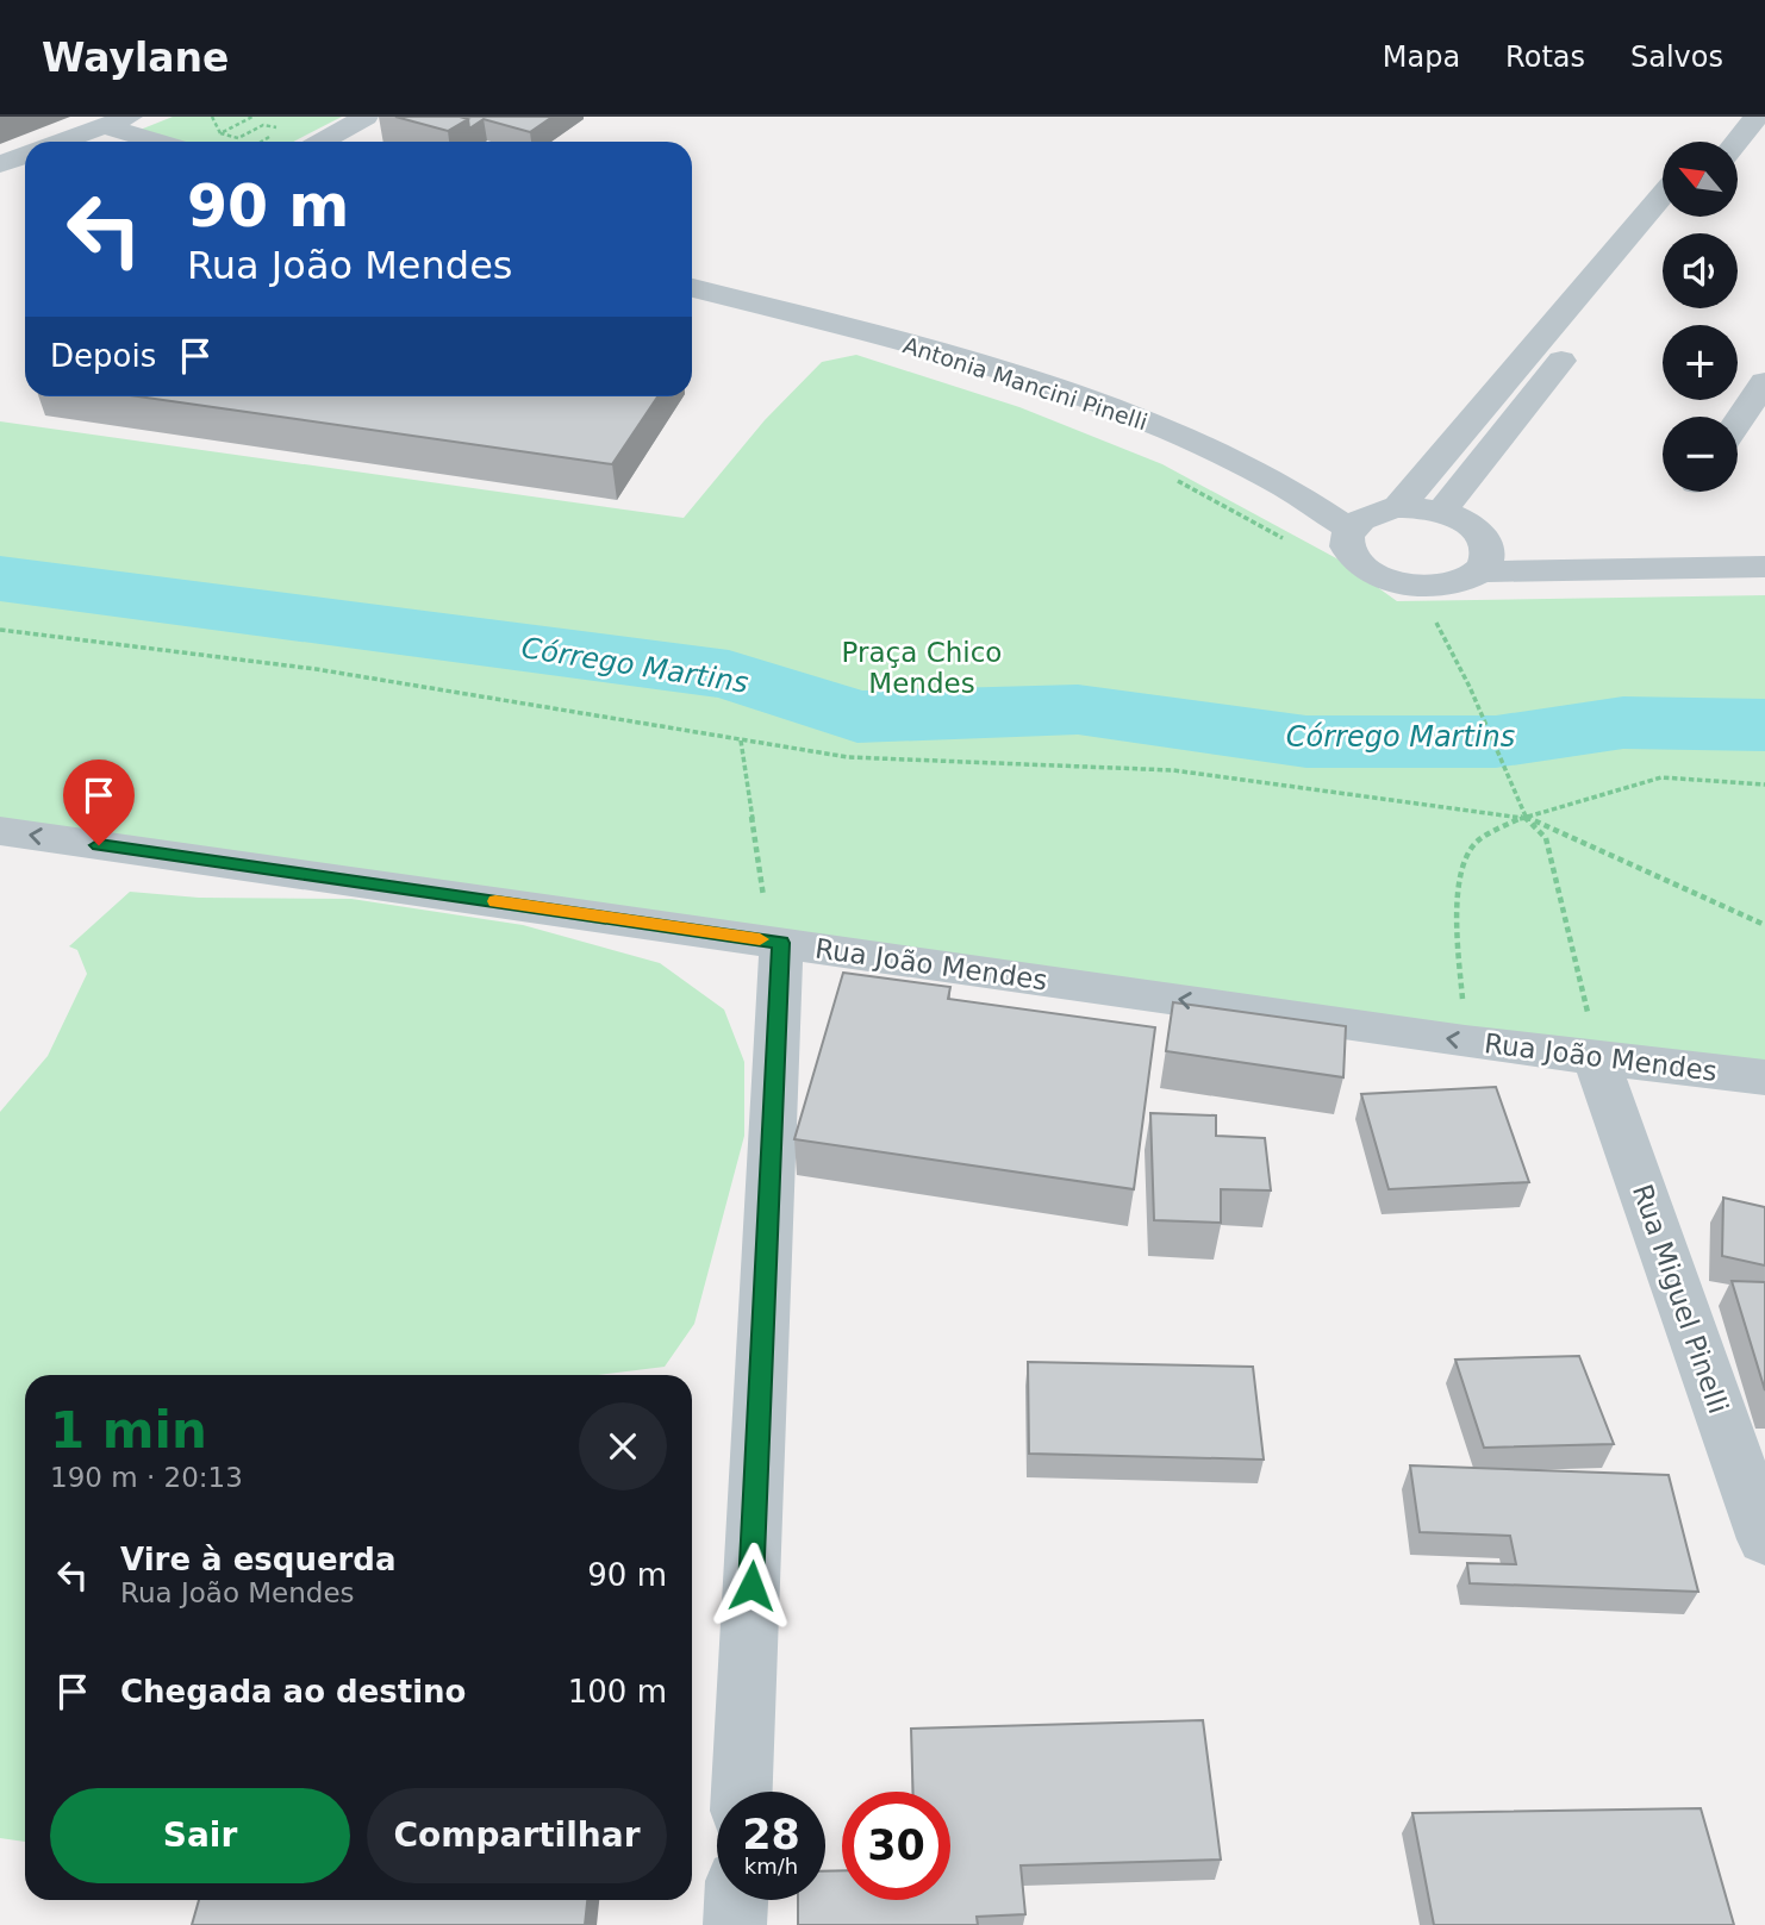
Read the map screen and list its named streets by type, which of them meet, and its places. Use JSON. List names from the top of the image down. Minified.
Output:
{"streets":{"street":["Antonia Mancini Pinelli","Rua João Mendes","Rua Miguel Pinelli"]},"crossings":[["Rua João Mendes","Rua Miguel Pinelli"]],"one_way":["Rua João Mendes"],"water":["Córrego Martins"],"parks":["Praça Chico Mendes"],"north":"top left","page":{"header":"Waylane","nav":["Mapa","Rotas","Salvos"],"map_buttons":["+","−"],"turn":["90 m","Rua João Mendes"],"then":"Depois","heading":["1 min","190 m · 20:13"],"list":[{"name":"Vire à esquerda","note":"Rua João Mendes","value":"90 m"},{"name":"Chegada ao destino","value":"100 m"}],"buttons":["Sair","Compartilhar"],"speed":"28 km/h","limit":"30"}}
